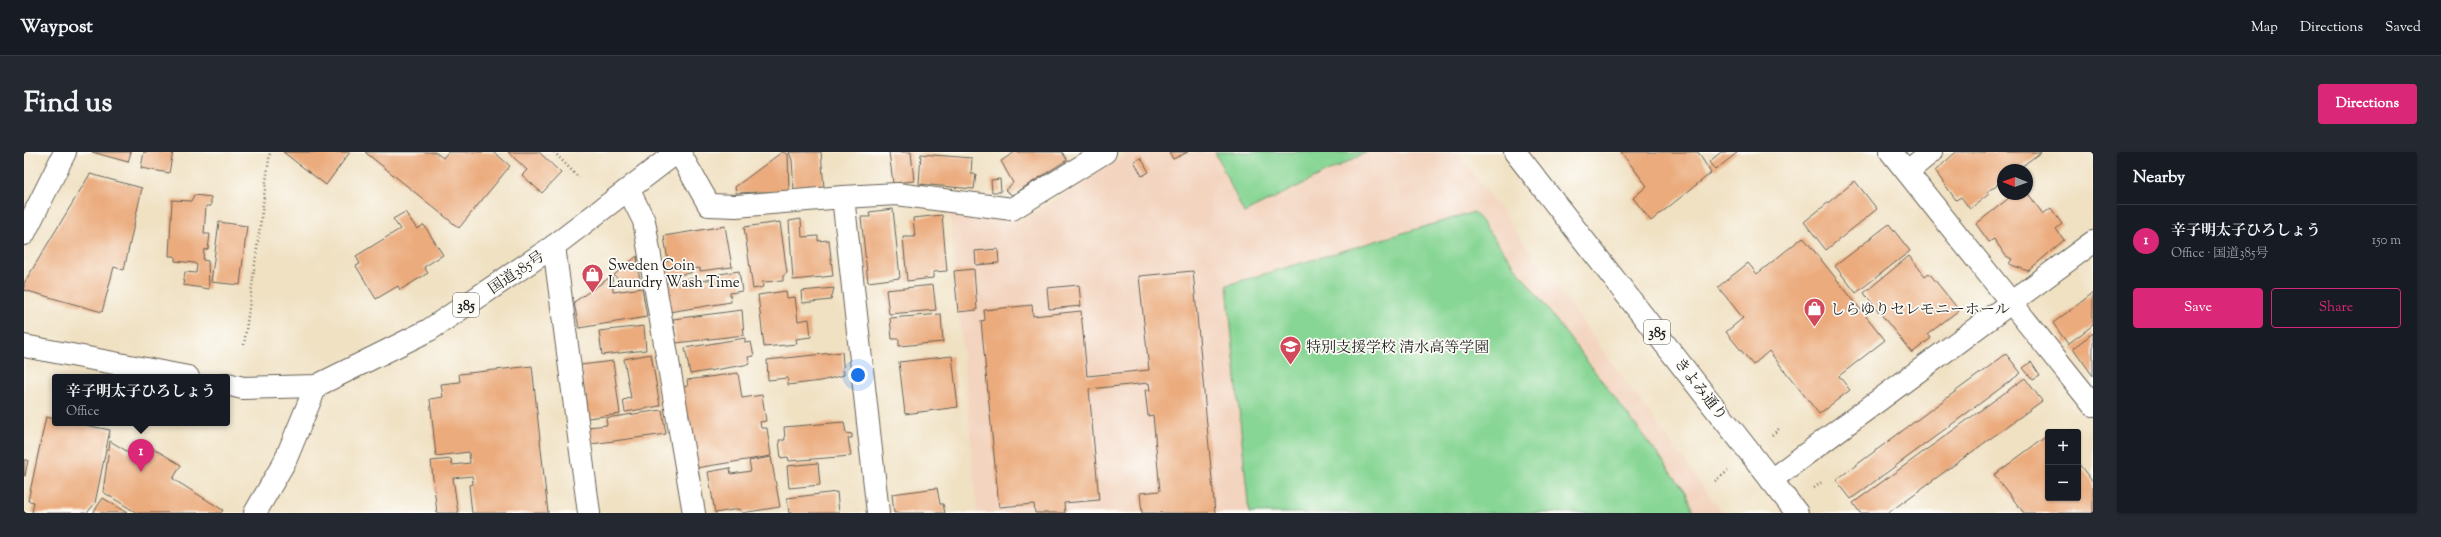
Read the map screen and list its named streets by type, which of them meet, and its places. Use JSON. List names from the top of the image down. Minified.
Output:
{"streets":{"main road":["国道385号","385","きよみ通り"]},"places":{"shop":["Sweden Coin Laundry Wash Time","しらゆりセレモニーホール"],"school or university":["特別支援学校 清水高等学園"]},"north":"left","page":{"header":"Waypost","nav":["Map","Directions","Saved"],"title":"Find us","buttons":["Directions",["Save","Share"]],"heading":"Nearby","list":[{"mark":"1","name":"辛子明太子ひろしょう","note":"Office · 国道385号","value":"150 m"}],"popup":["辛子明太子ひろしょう","Office"],"map_buttons":["+","−"],"pins":"1"}}
